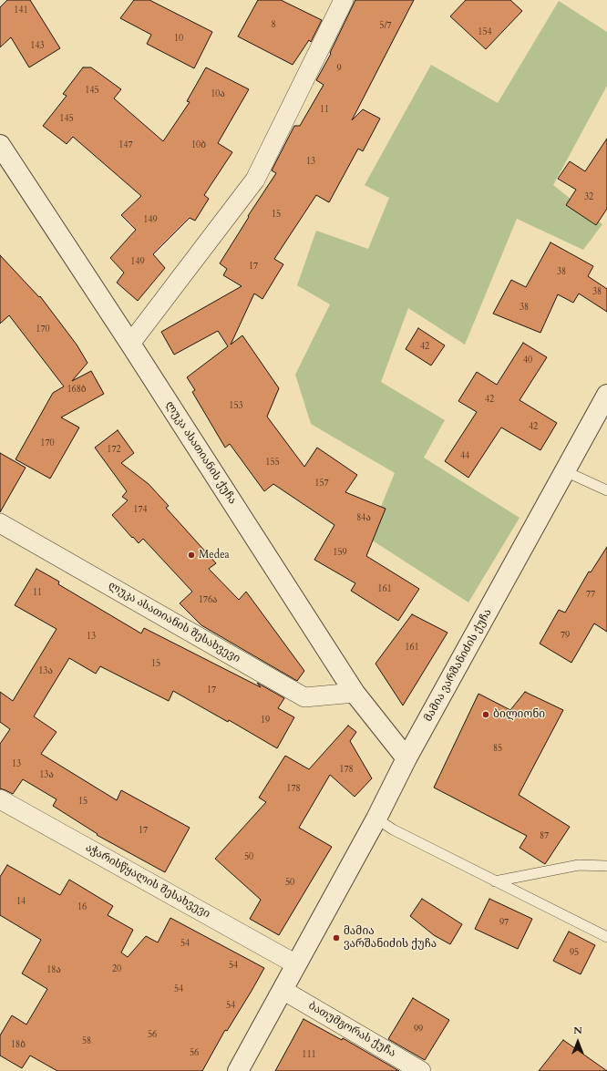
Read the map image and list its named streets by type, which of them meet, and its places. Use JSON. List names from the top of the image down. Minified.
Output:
{"streets":{"street":["ლუკა ასათიანის ქუჩა","ლუკა ასათიანის შესახვევი","მამია ვარშანიძის ქუჩა","აჭარისწყალის შესახვევი","ბათუმგორას ქუჩა"]},"crossings":[["ლუკა ასათიანის ქუჩა","ლუკა ასათიანის შესახვევი"],["ლუკა ასათიანის ქუჩა","მამია ვარშანიძის ქუჩა"],["მამია ვარშანიძის ქუჩა","აჭარისწყალის შესახვევი"],["მამია ვარშანიძის ქუჩა","ბათუმგორას ქუჩა"]],"places":["Medea","ბილიონი","მამია ვარშანიძის ქუჩა"],"house_numbers":["141","8","5/7","154","10","143","9","145","10ა","11","145","147","10ბ","13","32","15","149","149","17","38","38","38","170","42","40","168ბ","42","153","42","170","172","44","155","157","174","84ა","159","161","11","77","176ა","79","13","161","15","13ა","17","19","85","13","178","13ა","178","15","17","87","50","50","14","16","97","54","95","54","20","18ა","54","54","99","56","58","18ბ","56","111"],"north":"top"}
